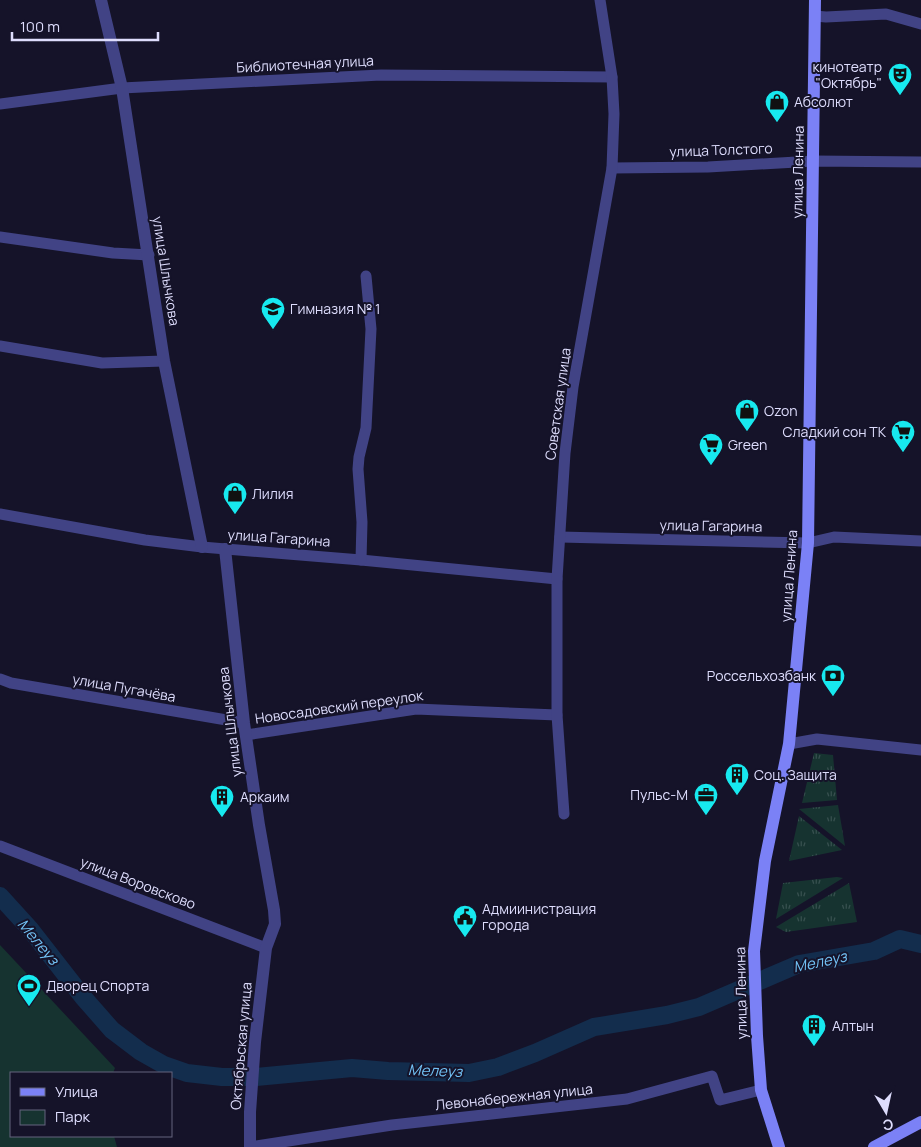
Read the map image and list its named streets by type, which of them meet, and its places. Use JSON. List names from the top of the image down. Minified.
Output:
{"streets":{"main road":["улица Ленина"],"street":["Библиотечная улица","улица Толстого","улица Шлычкова","Советская улица","улица Гагарина","улица Пугачёва","Новосадовский переулок","улица Воровсково","Октябрьская улица","Левонабережная улица"]},"crossings":[["Библиотечная улица","улица Шлычкова"],["Библиотечная улица","Советская улица"],["улица Толстого","улица Ленина"],["улица Толстого","Советская улица"],["улица Ленина","улица Гагарина"],["улица Ленина","Левонабережная улица"],["улица Шлычкова","улица Гагарина"],["улица Шлычкова","улица Пугачёва"],["улица Шлычкова","Новосадовский переулок"],["улица Шлычкова","улица Воровсково"],["улица Шлычкова","Октябрьская улица"],["Советская улица","улица Гагарина"],["Советская улица","Новосадовский переулок"],["улица Пугачёва","Новосадовский переулок"],["улица Воровсково","Октябрьская улица"],["Октябрьская улица","Левонабережная улица"]],"water":["Мелеуз"],"places":{"theatre":["кинотеатр \"Октябрь\""],"shop":["Абсолют","Ozon","Лилия"],"school or university":["Гимназия № 1"],"supermarket":["Сладкий сон ТК","Green"],"bank":["Россельхозбанк"],"building":["Соц. Защита","Аркаим","Алтын"],"office":["Пульс-М"],"public building":["Адмиинистрация города"],"sports":["Дворец Спорта"]},"legend":["Улица","Парк"],"scale_bar":"100 m","north":"bottom"}
